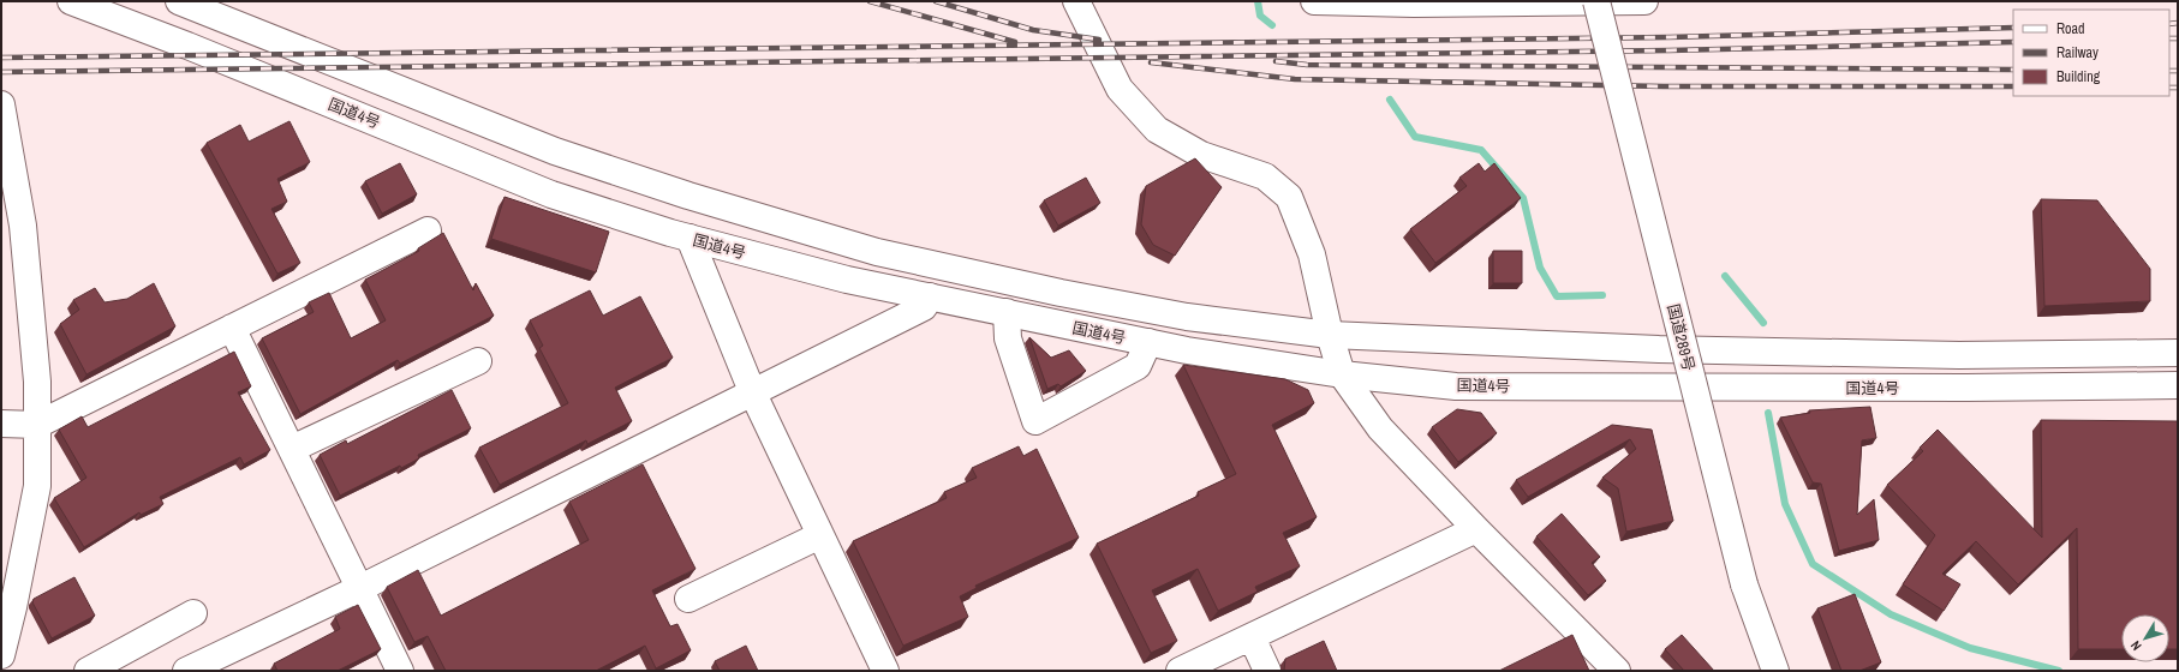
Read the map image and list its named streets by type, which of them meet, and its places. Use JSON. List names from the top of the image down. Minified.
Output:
{"streets":{"main road":["国道4号","国道289号"]},"legend":["Road","Railway","Building"],"north":"bottom left"}
